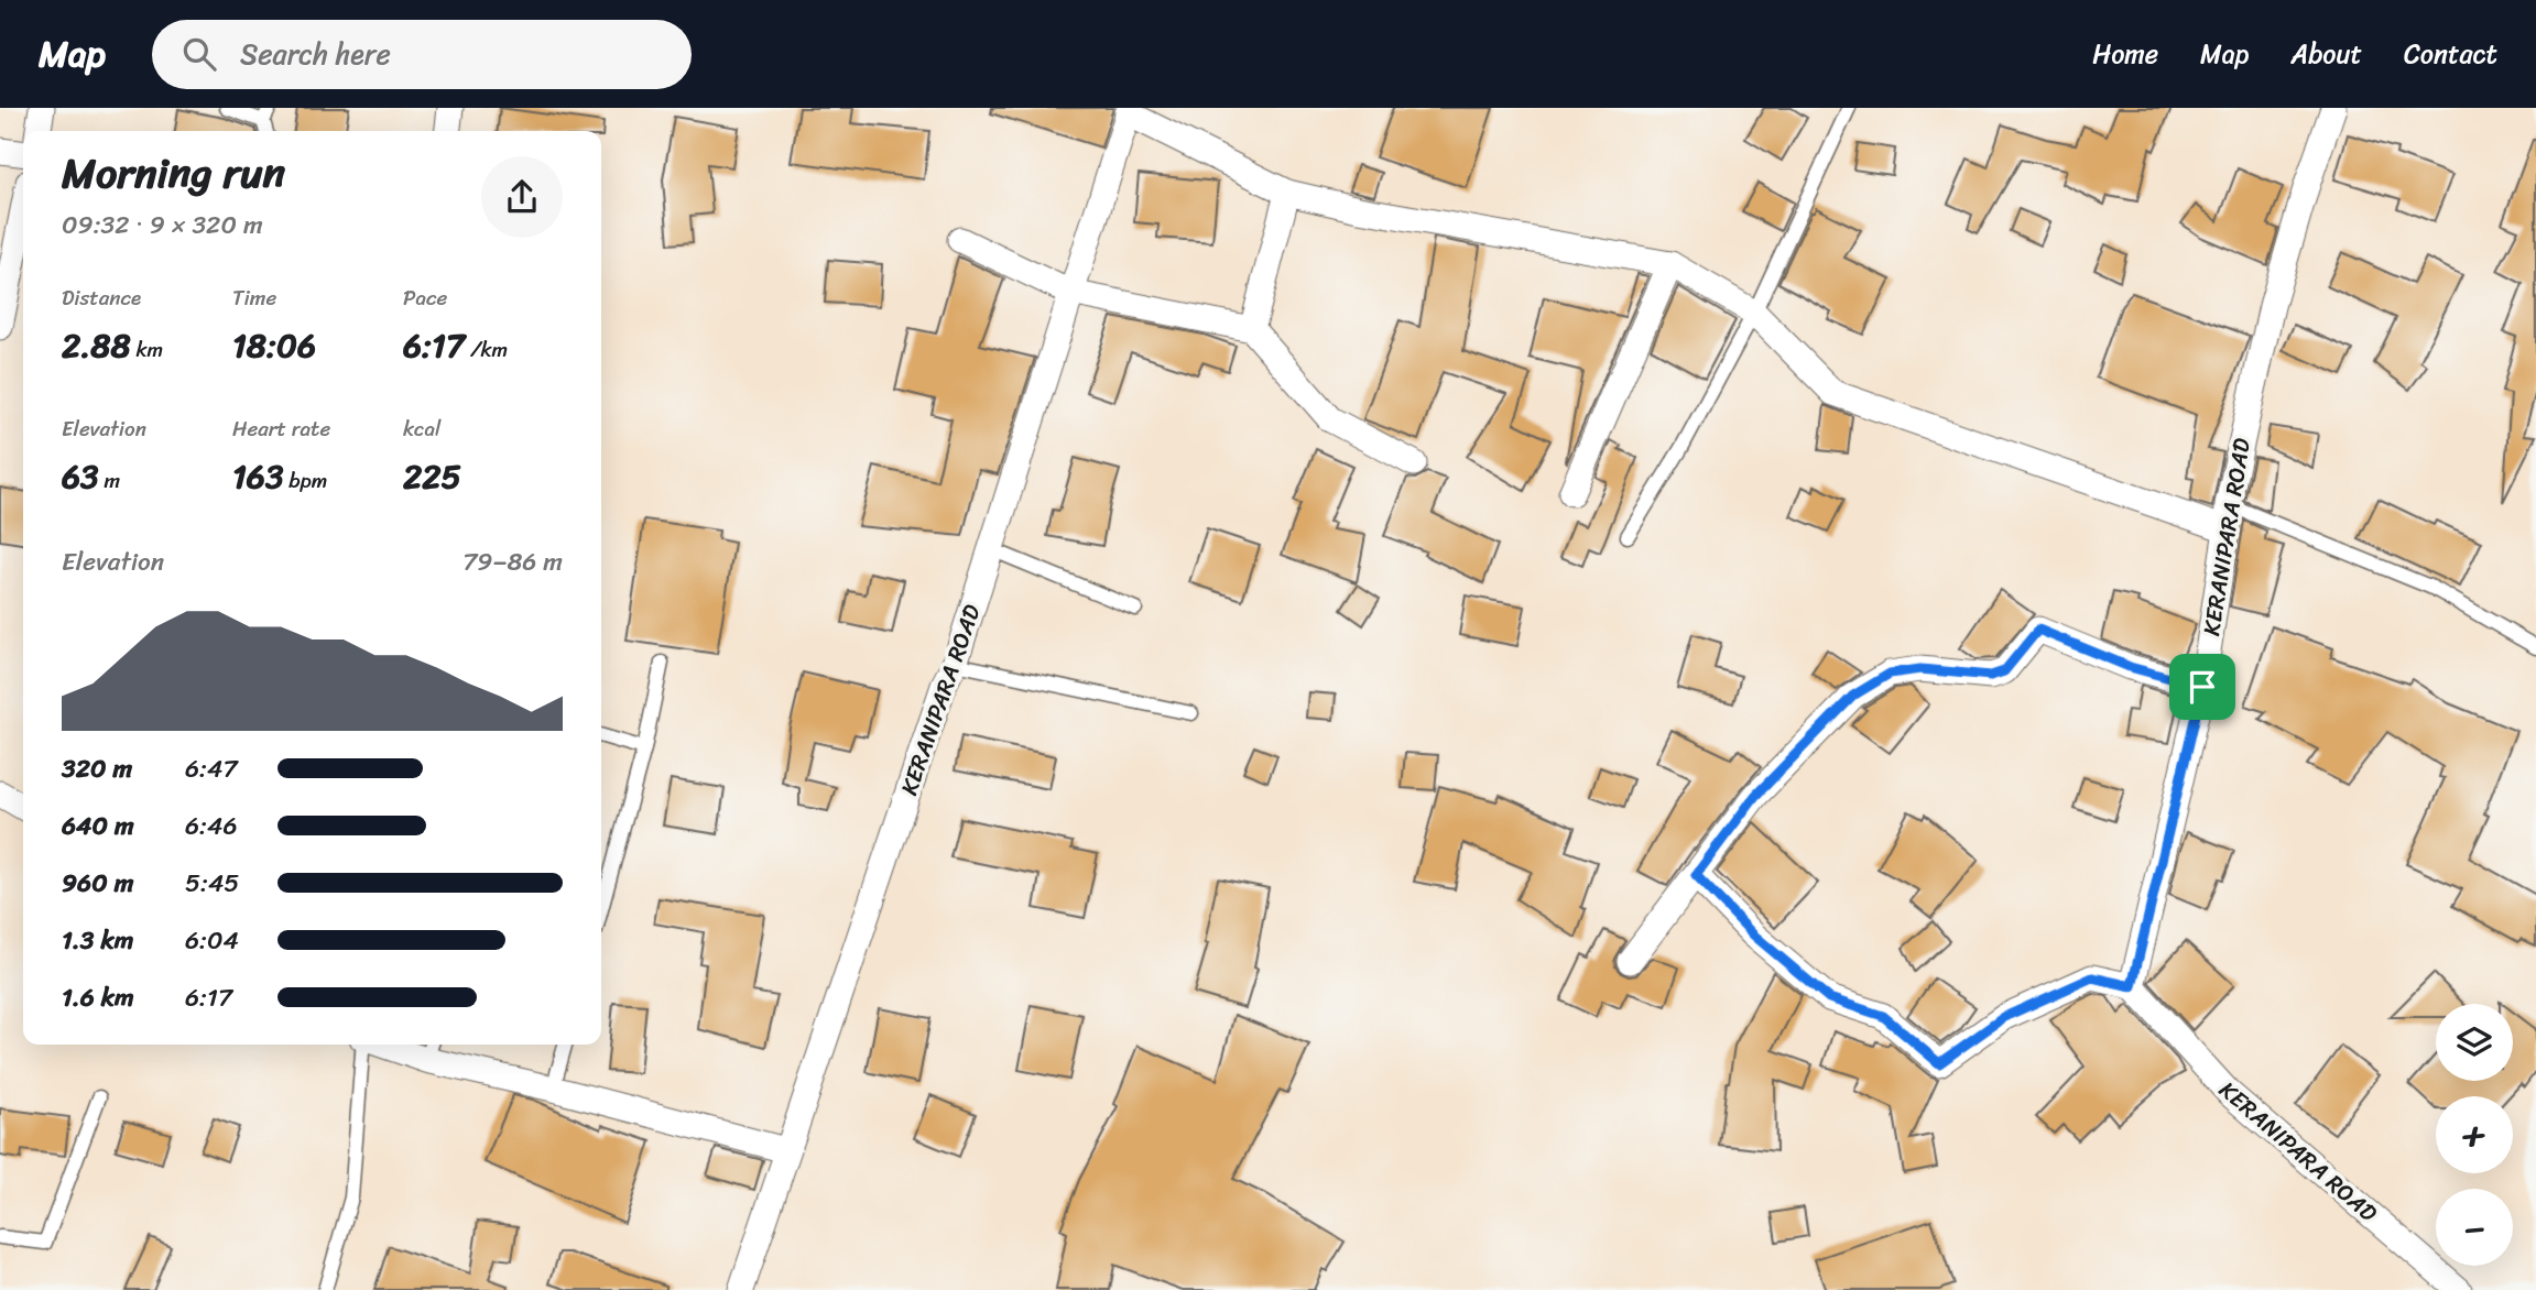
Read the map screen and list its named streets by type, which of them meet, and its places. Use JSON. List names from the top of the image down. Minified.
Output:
{"streets":{"street":["KERANIPARA ROAD"]},"page":{"header":"Map","search":"Search here","nav":["Home","Map","About","Contact"],"heading":["Morning run","09:32 · 9 × 320 m"],"stats":[["Distance","2.88 km"],["Time","18:06"],["Pace","6:17 /km"],["Elevation","63 m"],["Heart rate","163 bpm"],["kcal","225"]],"chart":["Elevation","79–86 m"],"list":[{"name":"320 m","note":"6:47"},{"name":"640 m","note":"6:46"},{"name":"960 m","note":"5:45"},{"name":"1.3 km","note":"6:04"},{"name":"1.6 km","note":"6:17"}],"map_buttons":["+","−"]}}
